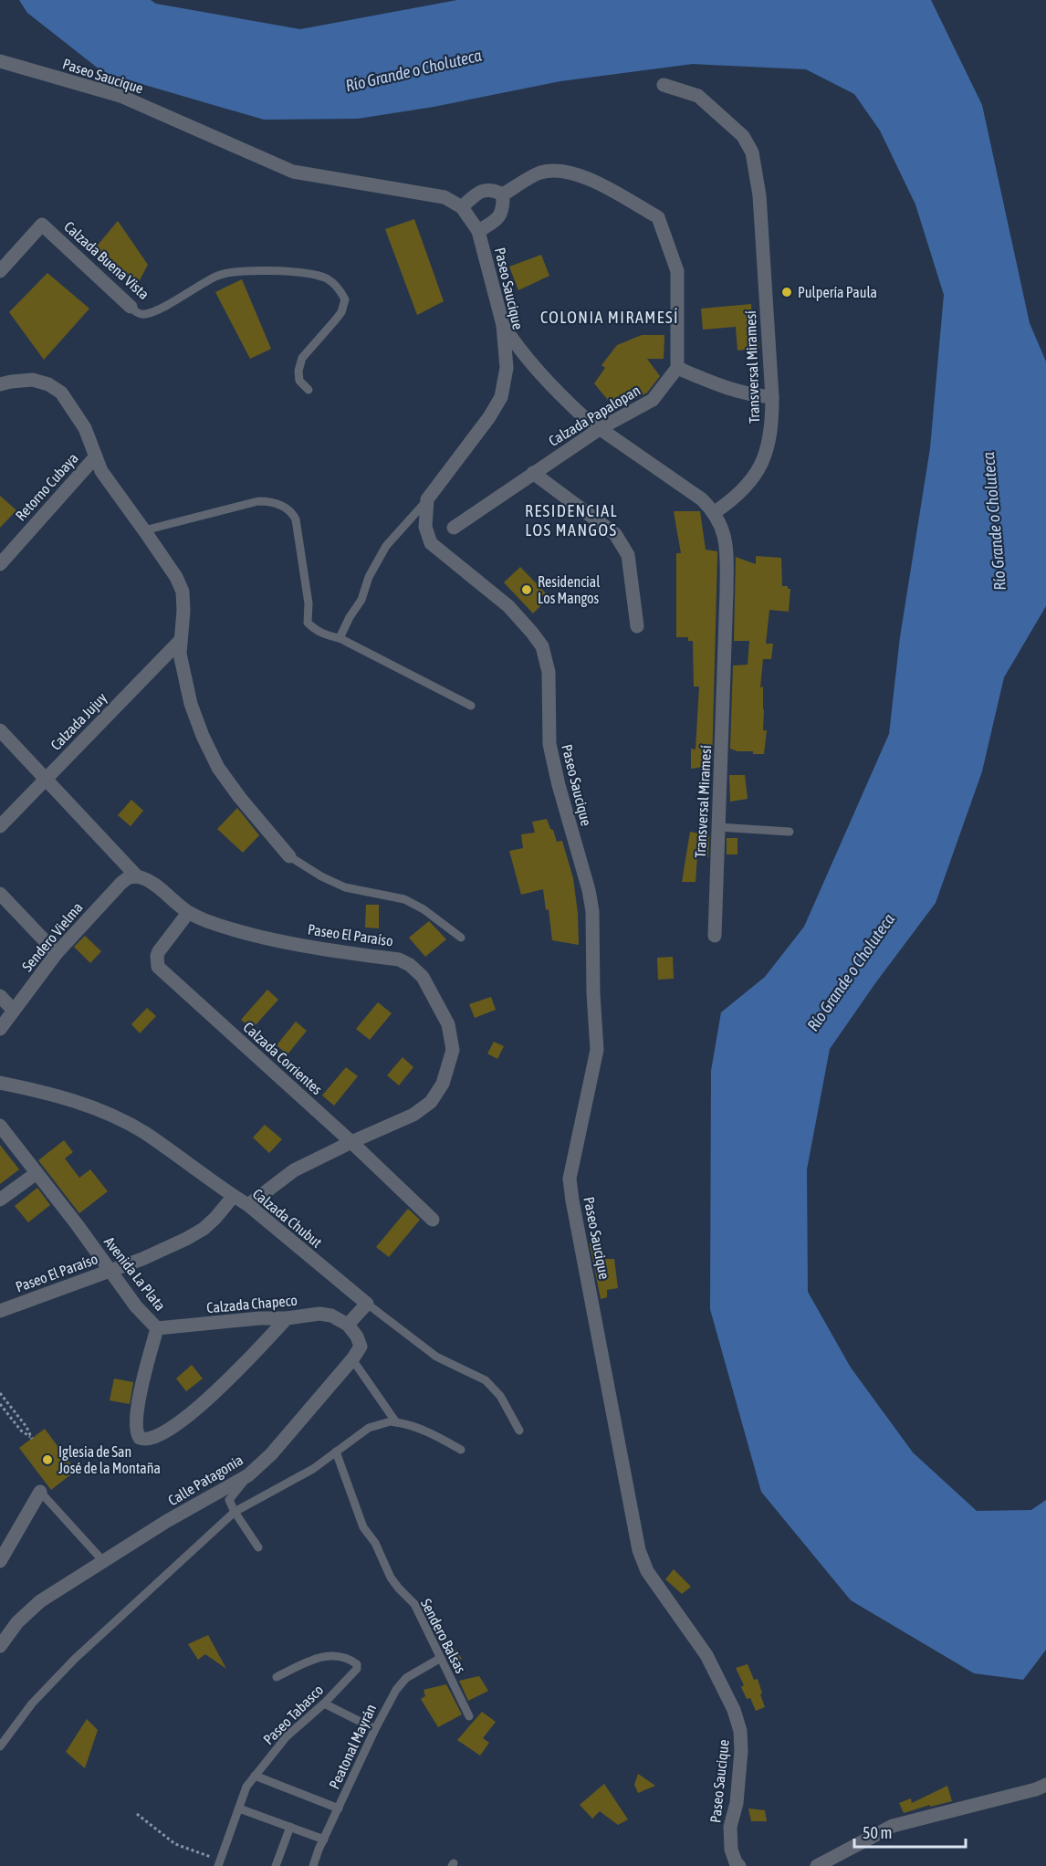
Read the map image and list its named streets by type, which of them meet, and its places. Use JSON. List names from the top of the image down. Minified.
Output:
{"streets":{"street":["Paseo Saucique","Calzada Buena Vista","Transversal Miramesí","Calzada Papalopan","Retorno Cubaya","Calzada Jujuy","Paseo El Paraíso","Sendero Vielma","Calzada Corrientes","Calzada Chubut","Avenida La Plata","Calzada Chapeco","Calle Patagonia"],"lane":["Sendero Balsas","Paseo Tabasco","Peatonal Mayrán"]},"crossings":[["Calzada Jujuy","Paseo El Paraíso"],["Paseo El Paraíso","Sendero Vielma"],["Paseo El Paraíso","Calzada Corrientes"],["Paseo El Paraíso","Calzada Chubut"],["Paseo El Paraíso","Avenida La Plata"],["Avenida La Plata","Calzada Chapeco"],["Sendero Balsas","Peatonal Mayrán"]],"districts":["COLONIA MIRAMESÍ","RESIDENCIAL LOS MANGOS"],"water":["Río Grande o Choluteca"],"places":["Pulpería Paula","Residencial Los Mangos","Iglesia de San José de la Montaña"],"scale_bar":"50 m"}
